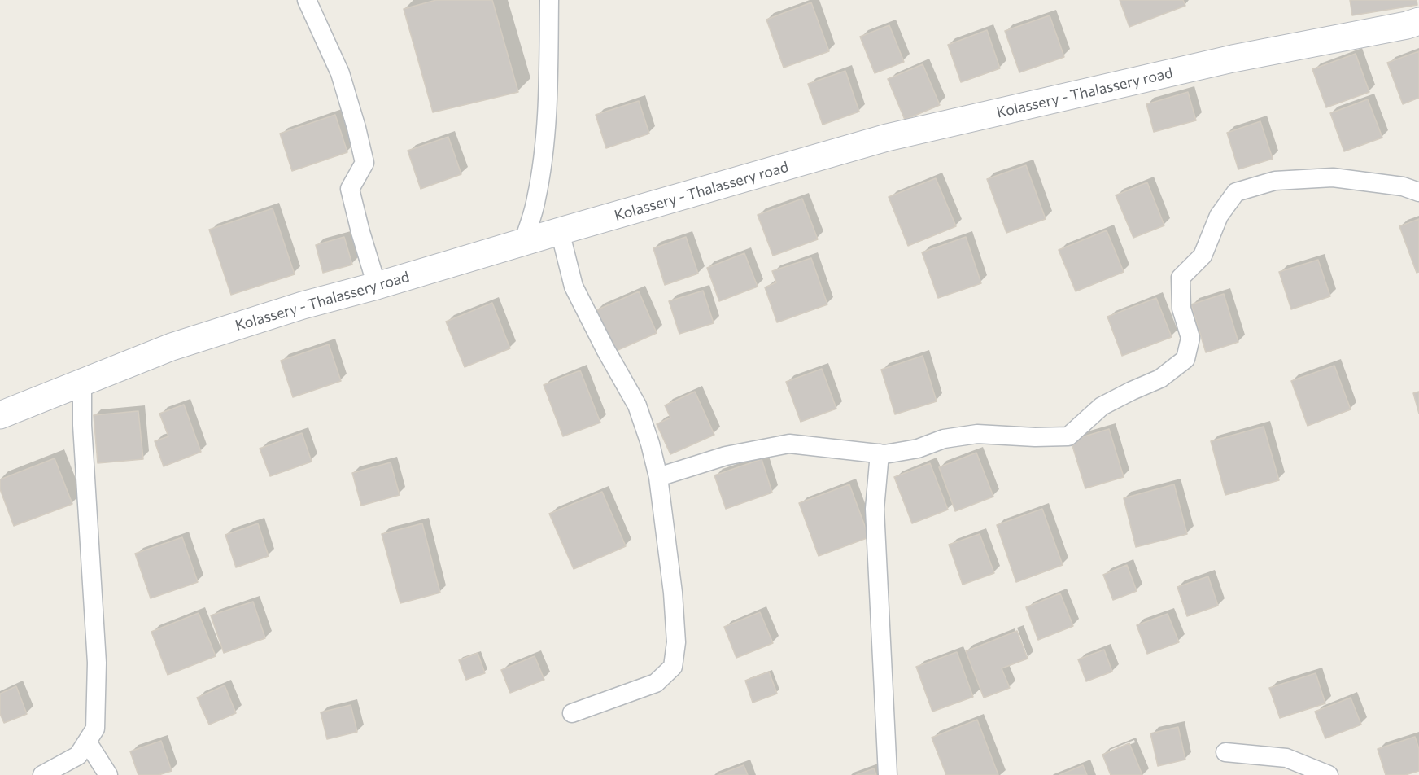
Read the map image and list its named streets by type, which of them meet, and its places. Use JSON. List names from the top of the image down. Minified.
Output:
{"streets":{"main road":["Kolassery - Thalassery road"]}}
